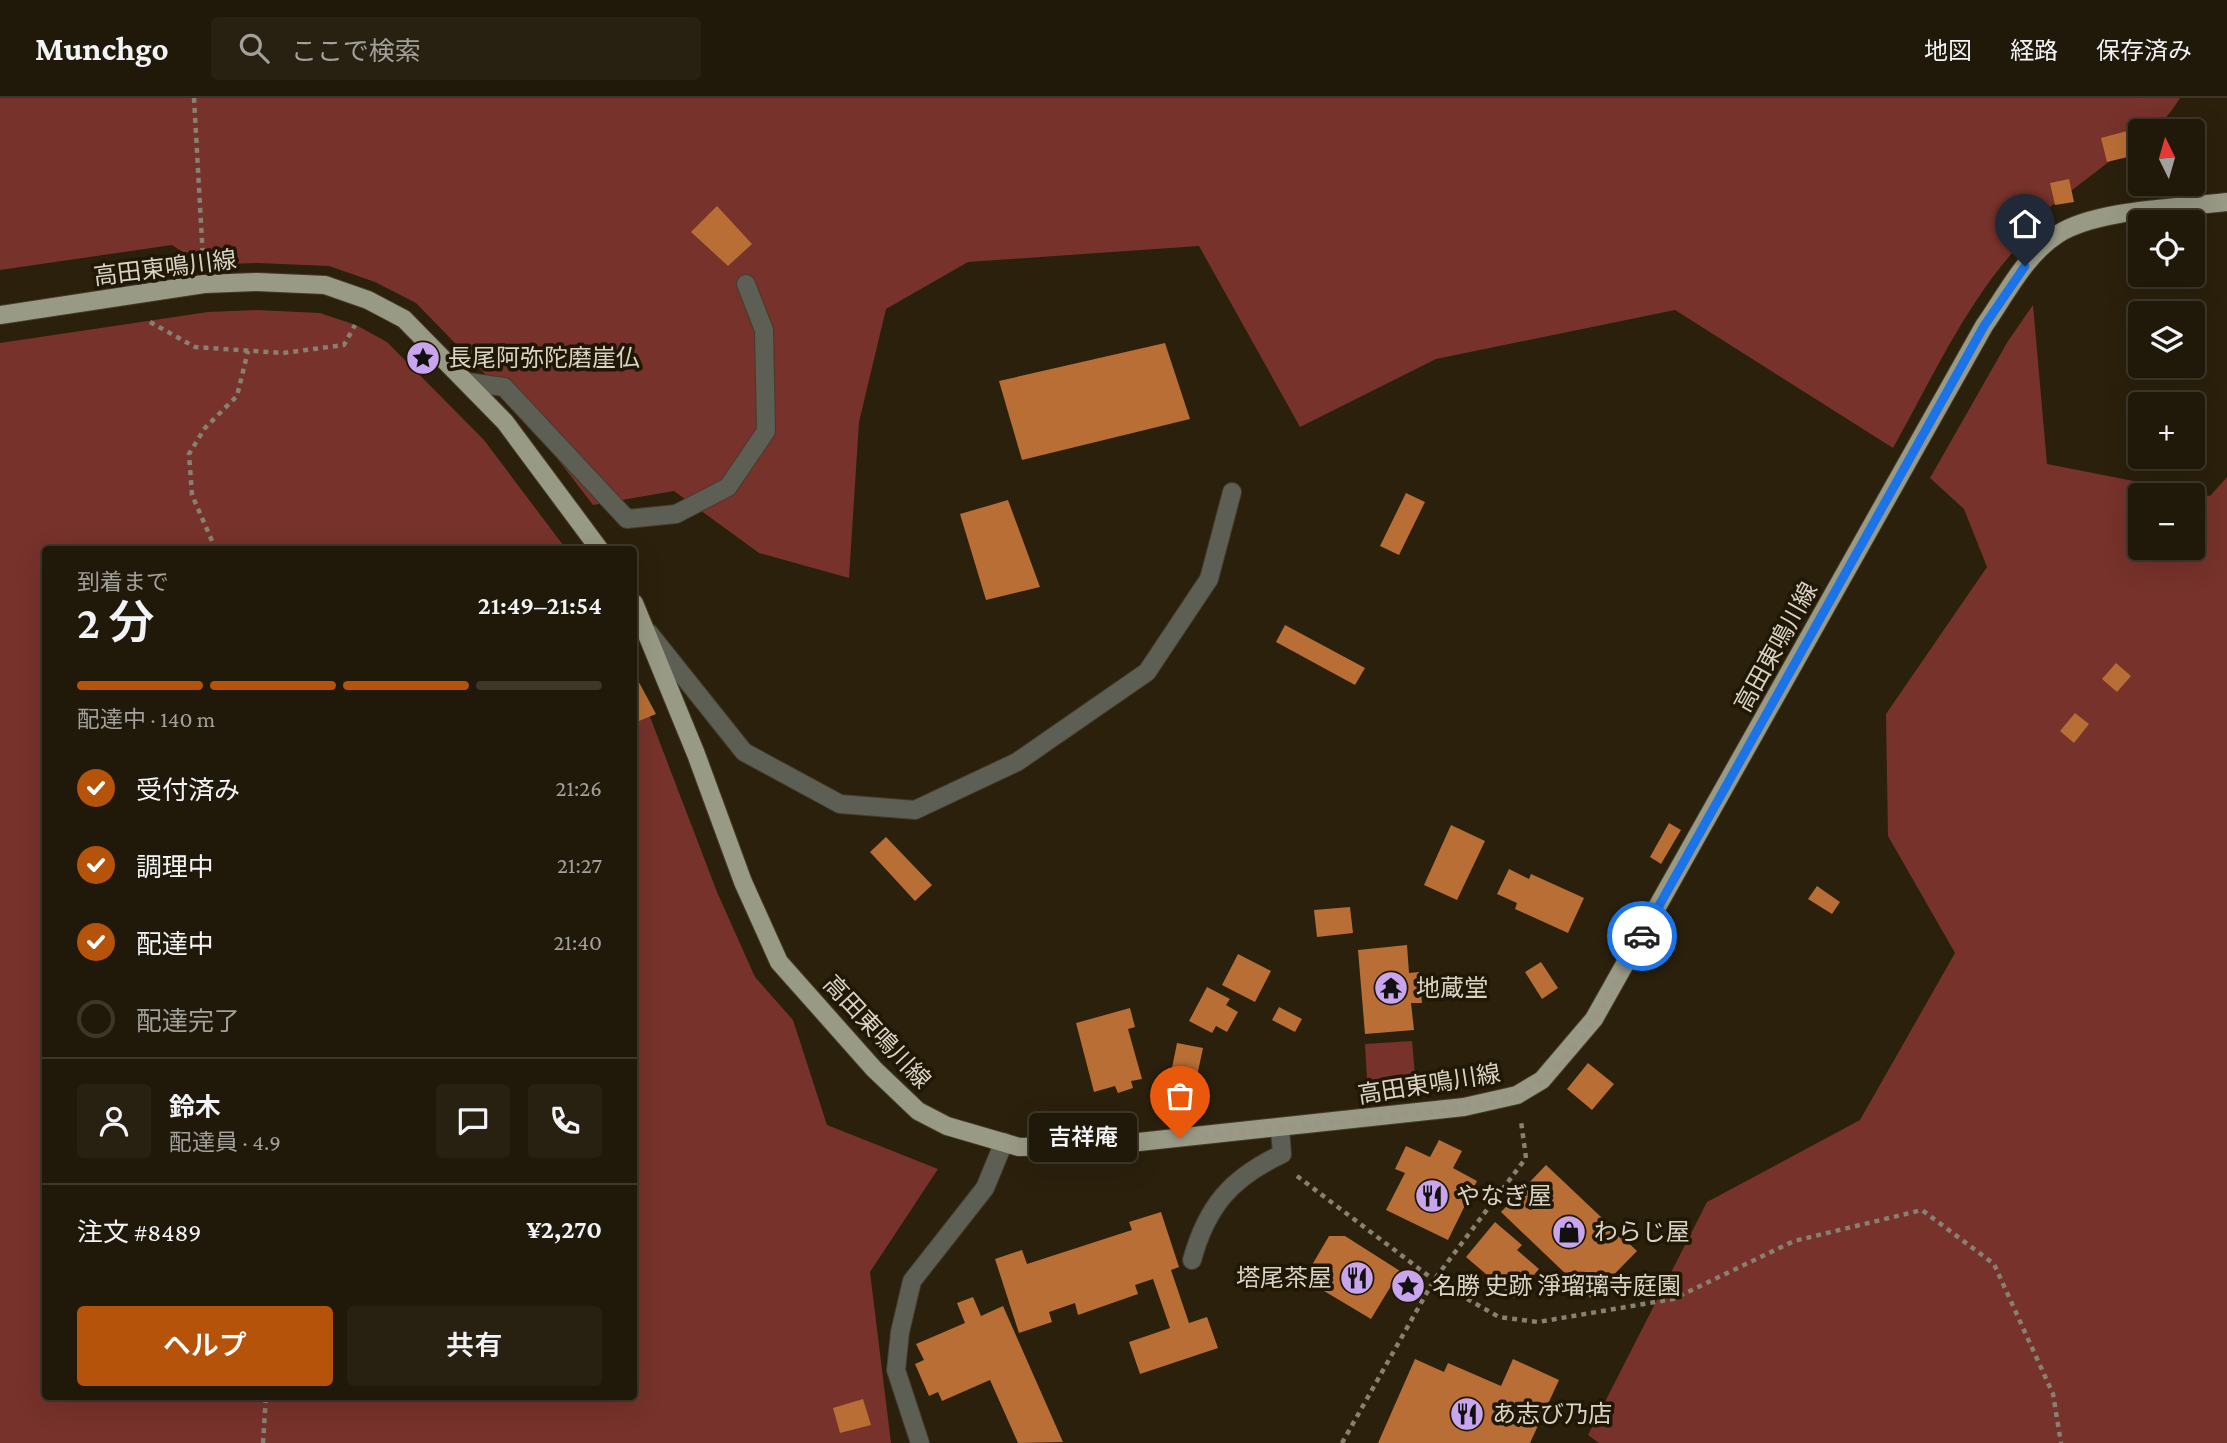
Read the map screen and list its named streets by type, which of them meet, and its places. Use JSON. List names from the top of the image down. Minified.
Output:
{"streets":{"main road":["高田東鳴川線"]},"places":{"place":["長尾阿弥陀磨崖仏","名勝 史跡 淨瑠璃寺庭園"],"temple":["地蔵堂"],"other":["吉祥庵"],"restaurant":["やなぎ屋","塔尾茶屋","あ志び乃店"],"shop":["わらじ屋"]},"north":"top","page":{"header":"Munchgo","search":"ここで検索","nav":["地図","経路","保存済み"],"map_buttons":["+","−"],"heading":["2 分","到着まで","21:49–21:54"],"panel":["鈴木","配達員 · 4.9","注文 #8489","¥2,270"],"bar":"配達中 · 140 m","list":[["受付済み","21:26"],["調理中","21:27"],["配達中","21:40"],"配達完了"],"bubble":"吉祥庵","buttons":["ヘルプ","共有"]}}
